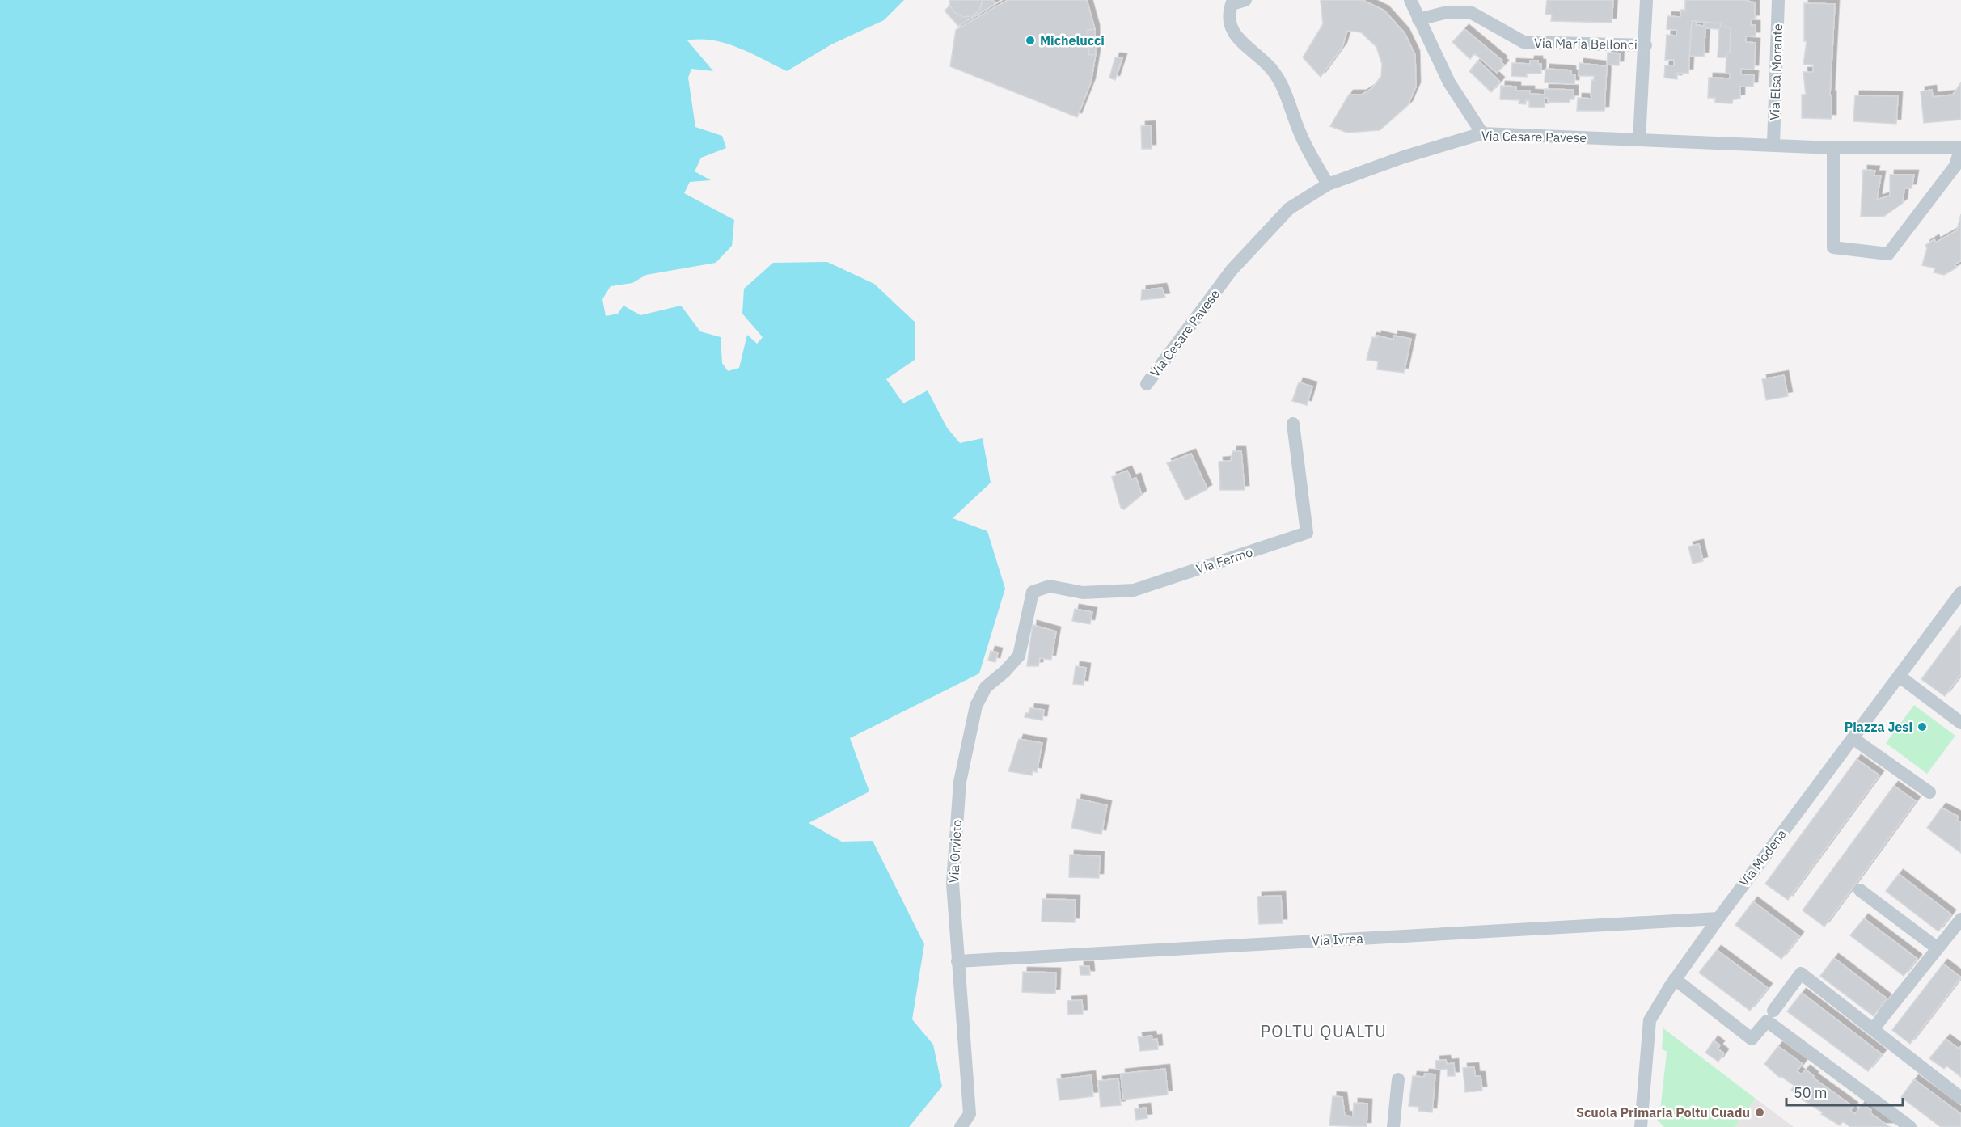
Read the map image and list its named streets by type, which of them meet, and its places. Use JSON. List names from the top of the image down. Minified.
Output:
{"streets":{"street":["Via Maria Bellonci","Via Elsa Morante","Via Cesare Pavese","Via Fermo","Via Orvieto","Via Modena","Via Ivrea"]},"crossings":[["Via Elsa Morante","Via Cesare Pavese"],["Via Fermo","Via Orvieto"],["Via Orvieto","Via Ivrea"],["Via Modena","Via Ivrea"]],"districts":["POLTU QUALTU"],"places":["Michelucci","Piazza Jesi","Scuola Primaria Poltu Cuadu"],"scale_bar":"50 m"}
